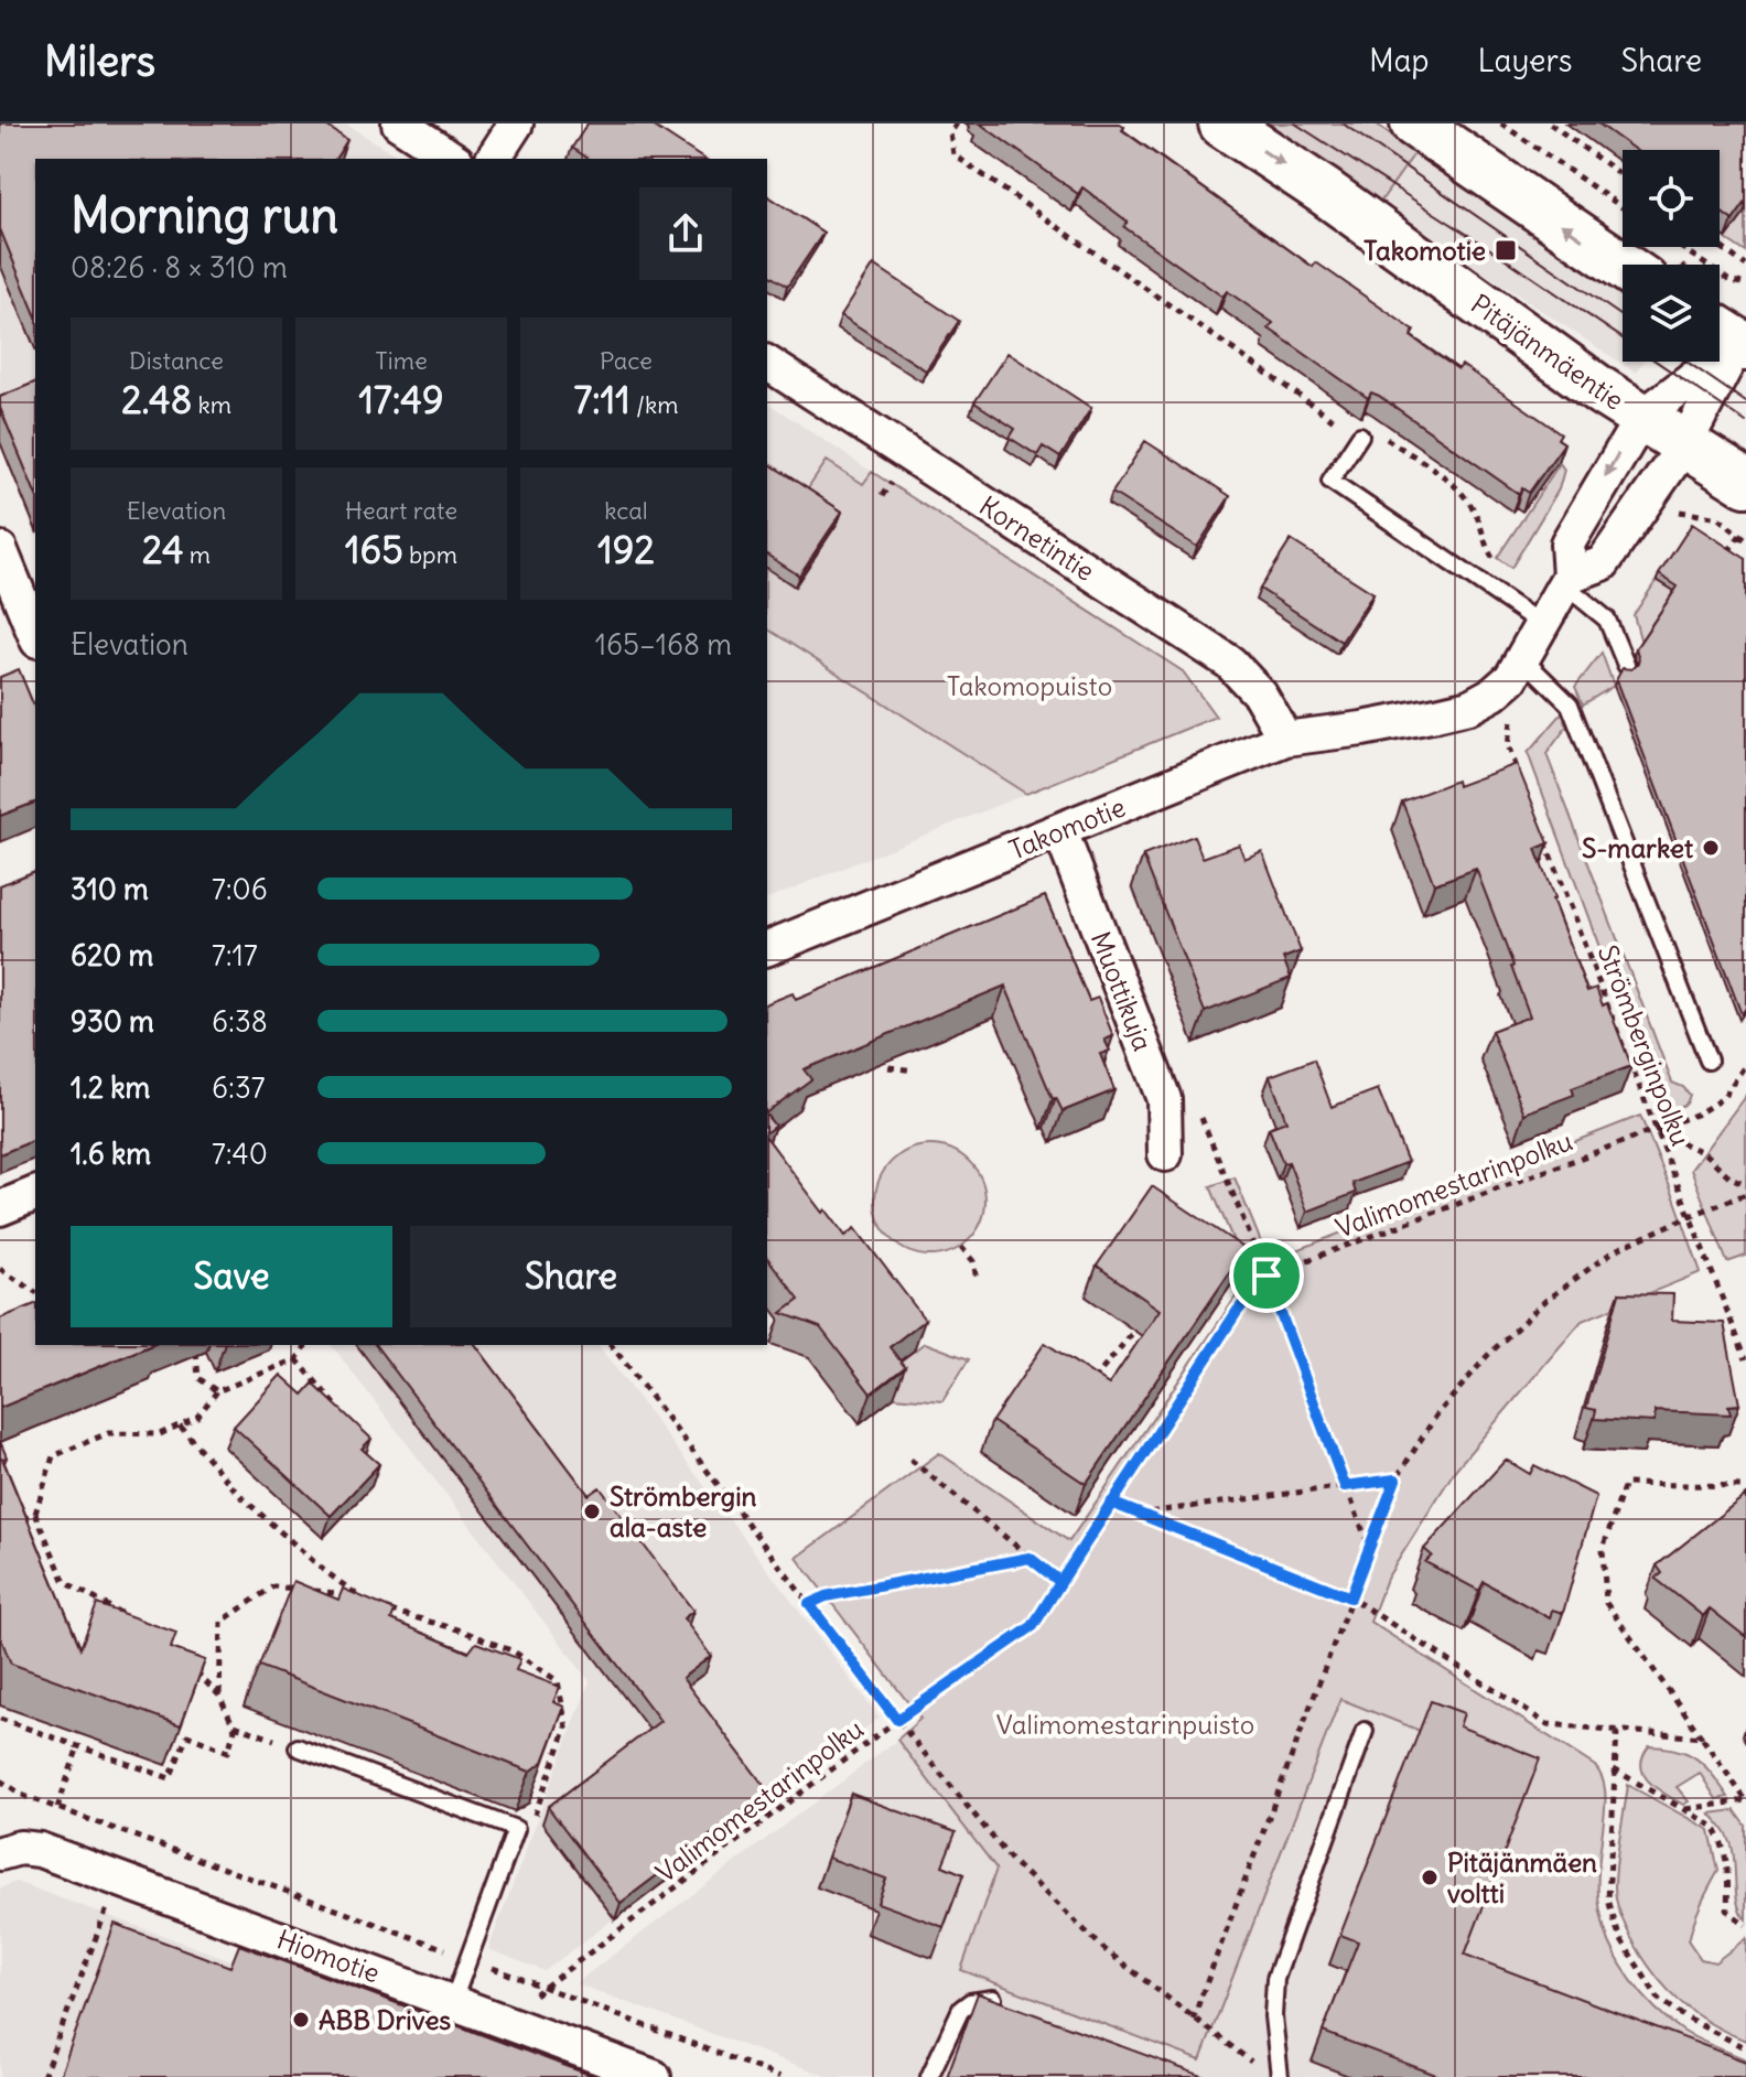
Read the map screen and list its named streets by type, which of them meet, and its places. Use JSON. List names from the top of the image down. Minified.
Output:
{"streets":{"main road":["Pitäjänmäentie"],"street":["Kornetintie","Takomotie","Muottikuja","Hiomotie"],"path":["Strömberginpolku","Valimomestarinpolku"]},"crossings":[["Pitäjänmäentie","Takomotie"],["Kornetintie","Takomotie"],["Takomotie","Muottikuja"],["Strömberginpolku","Valimomestarinpolku"]],"parks":["Takomopuisto","Valimomestarinpuisto"],"places":{"transit":["Takomotie"],"other":["S-market","Strömbergin ala-aste","Pitäjänmäen voltti","ABB Drives"]},"page":{"header":"Milers","nav":["Map","Layers","Share"],"heading":["Morning run","08:26 · 8 × 310 m"],"stats":[["Distance","2.48 km"],["Time","17:49"],["Pace","7:11 /km"],["Elevation","24 m"],["Heart rate","165 bpm"],["kcal","192"]],"chart":["Elevation","165–168 m"],"list":[{"name":"310 m","note":"7:06"},{"name":"620 m","note":"7:17"},{"name":"930 m","note":"6:38"},{"name":"1.2 km","note":"6:37"},{"name":"1.6 km","note":"7:40"}],"buttons":["Save","Share"]}}
